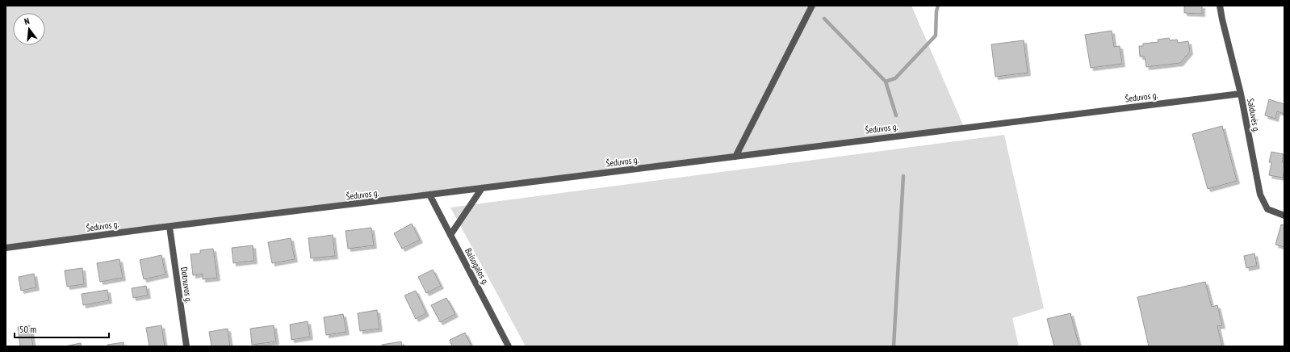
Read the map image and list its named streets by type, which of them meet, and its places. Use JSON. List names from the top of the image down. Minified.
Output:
{"streets":{"street":["Šeduvos g.","Salduvės g.","Baisogalos g.","Dotnuvos g."]},"crossings":[["Šeduvos g.","Salduvės g."],["Šeduvos g.","Baisogalos g."],["Šeduvos g.","Dotnuvos g."]],"scale_bar":"50 m","north":"top"}
